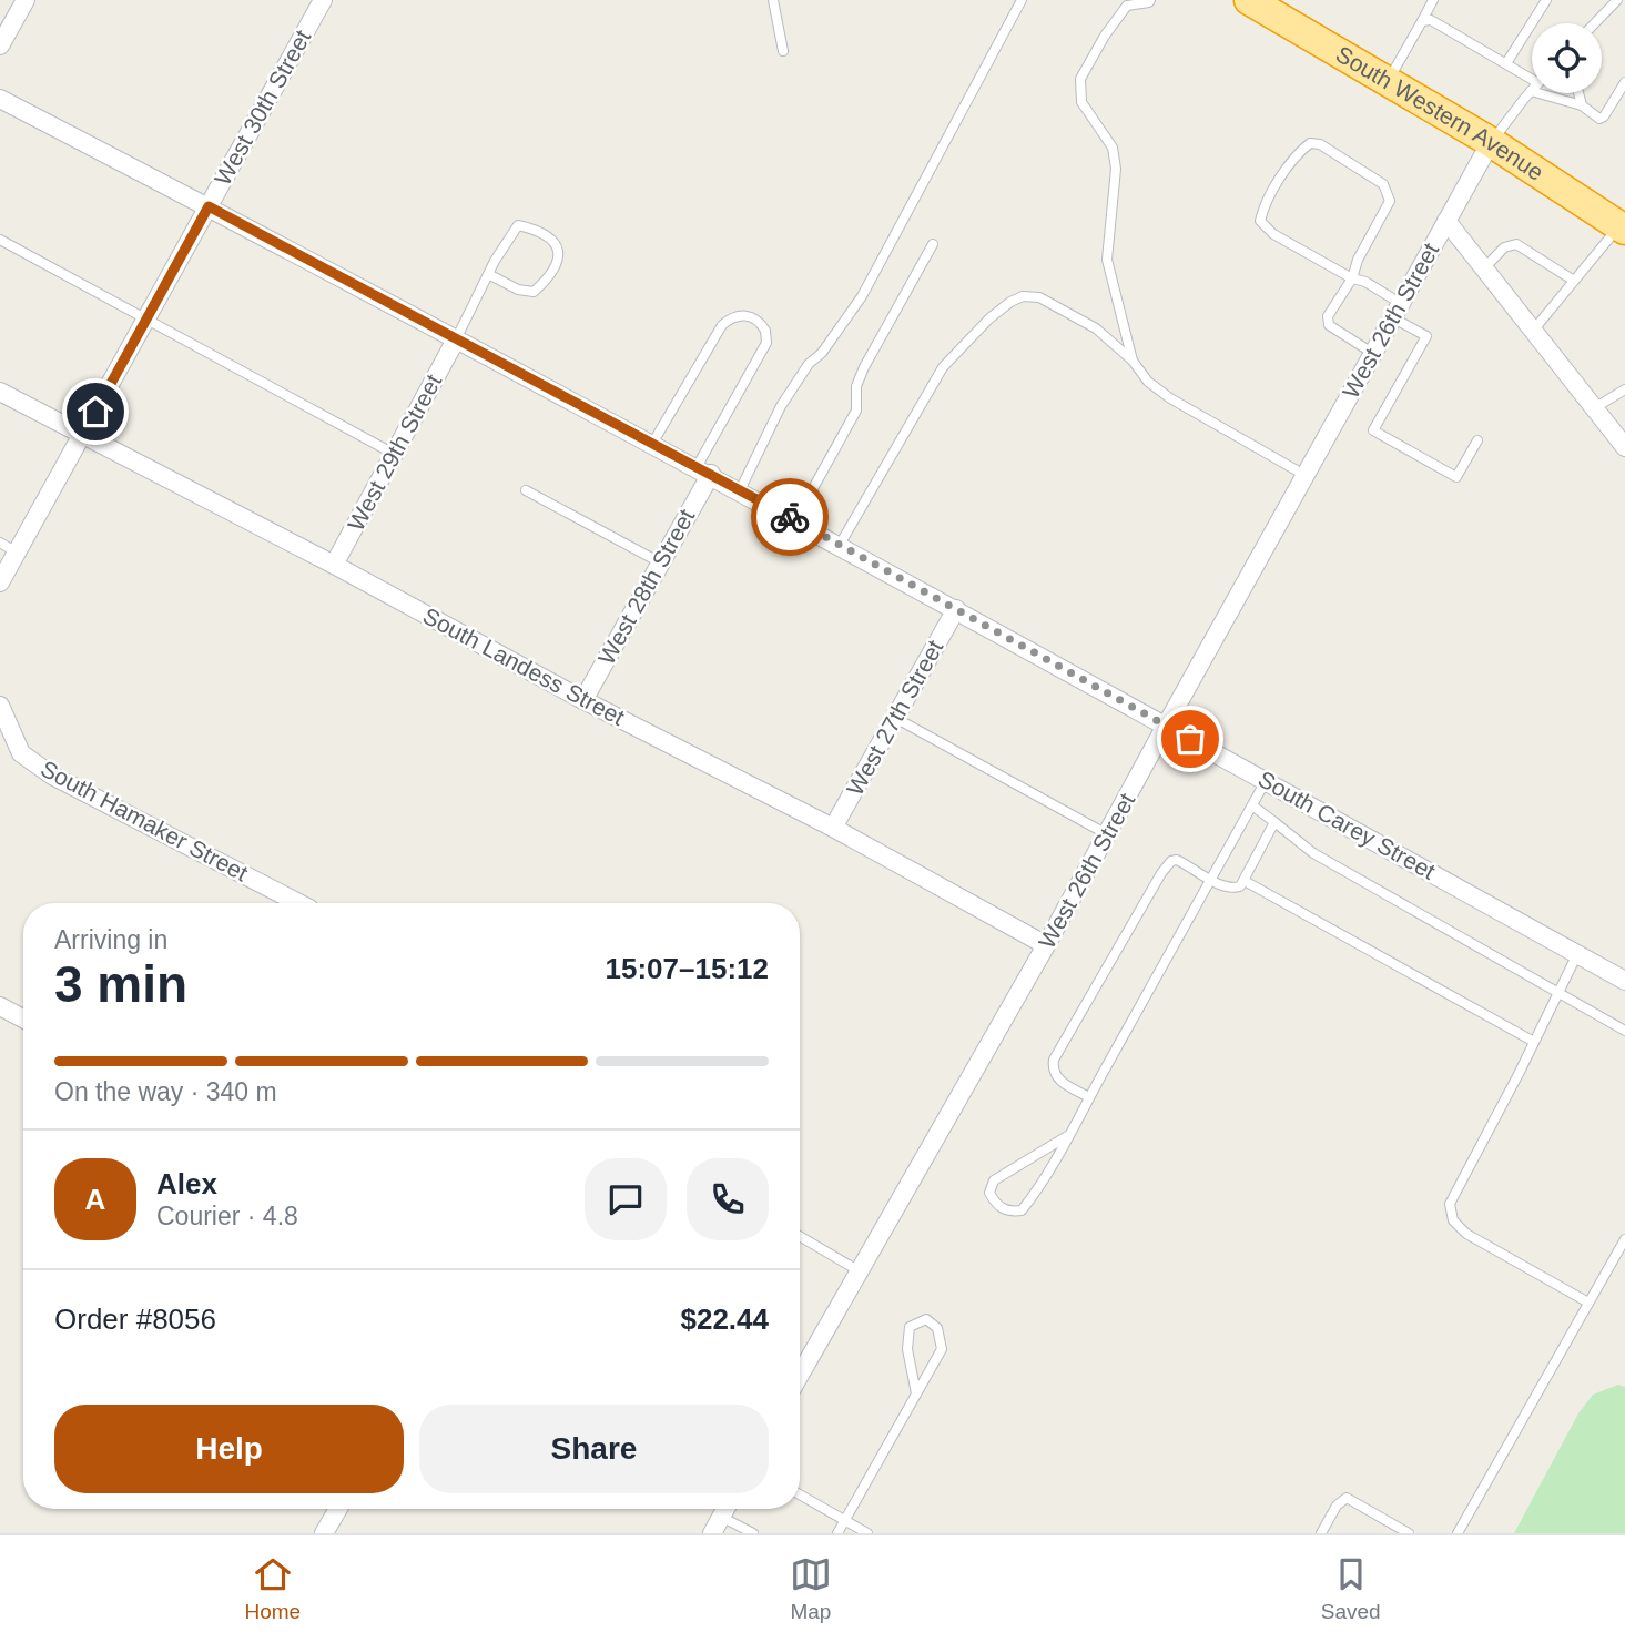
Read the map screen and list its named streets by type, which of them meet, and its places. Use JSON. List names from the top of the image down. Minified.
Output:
{"streets":{"highway":["South Western Avenue"],"street":["West 30th Street","West 26th Street","West 29th Street","West 28th Street","South Landess Street","West 27th Street","South Hamaker Street","South Carey Street"]},"crossings":[["West 30th Street","South Landess Street"],["West 30th Street","South Carey Street"],["South Western Avenue","West 26th Street"],["West 26th Street","South Landess Street"],["West 26th Street","South Carey Street"],["West 29th Street","South Landess Street"],["West 29th Street","South Carey Street"],["West 28th Street","South Landess Street"],["West 28th Street","South Carey Street"],["South Landess Street","West 27th Street"],["West 27th Street","South Carey Street"]],"page":{"heading":["3 min","Arriving in","15:07–15:12"],"panel":["Alex","Courier · 4.8","Order #8056","$22.44"],"bar":"On the way · 340 m","round":"A","buttons":["Help","Share"],"tabs":["Home","Map","Saved"]}}
